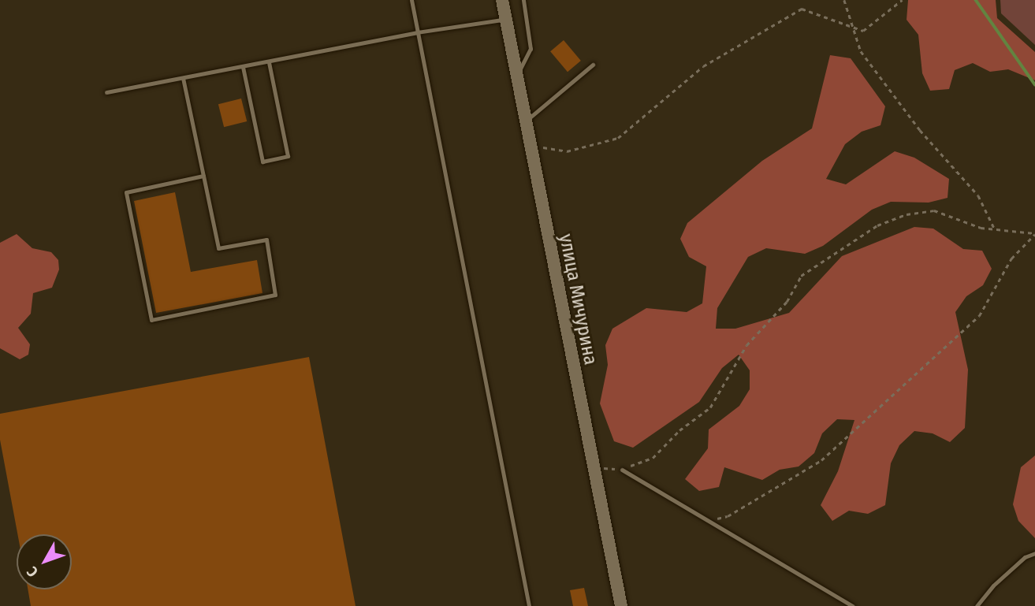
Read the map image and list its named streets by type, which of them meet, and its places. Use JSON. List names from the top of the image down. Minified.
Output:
{"streets":{"main road":["улица Мичурина"]},"north":"bottom left"}
